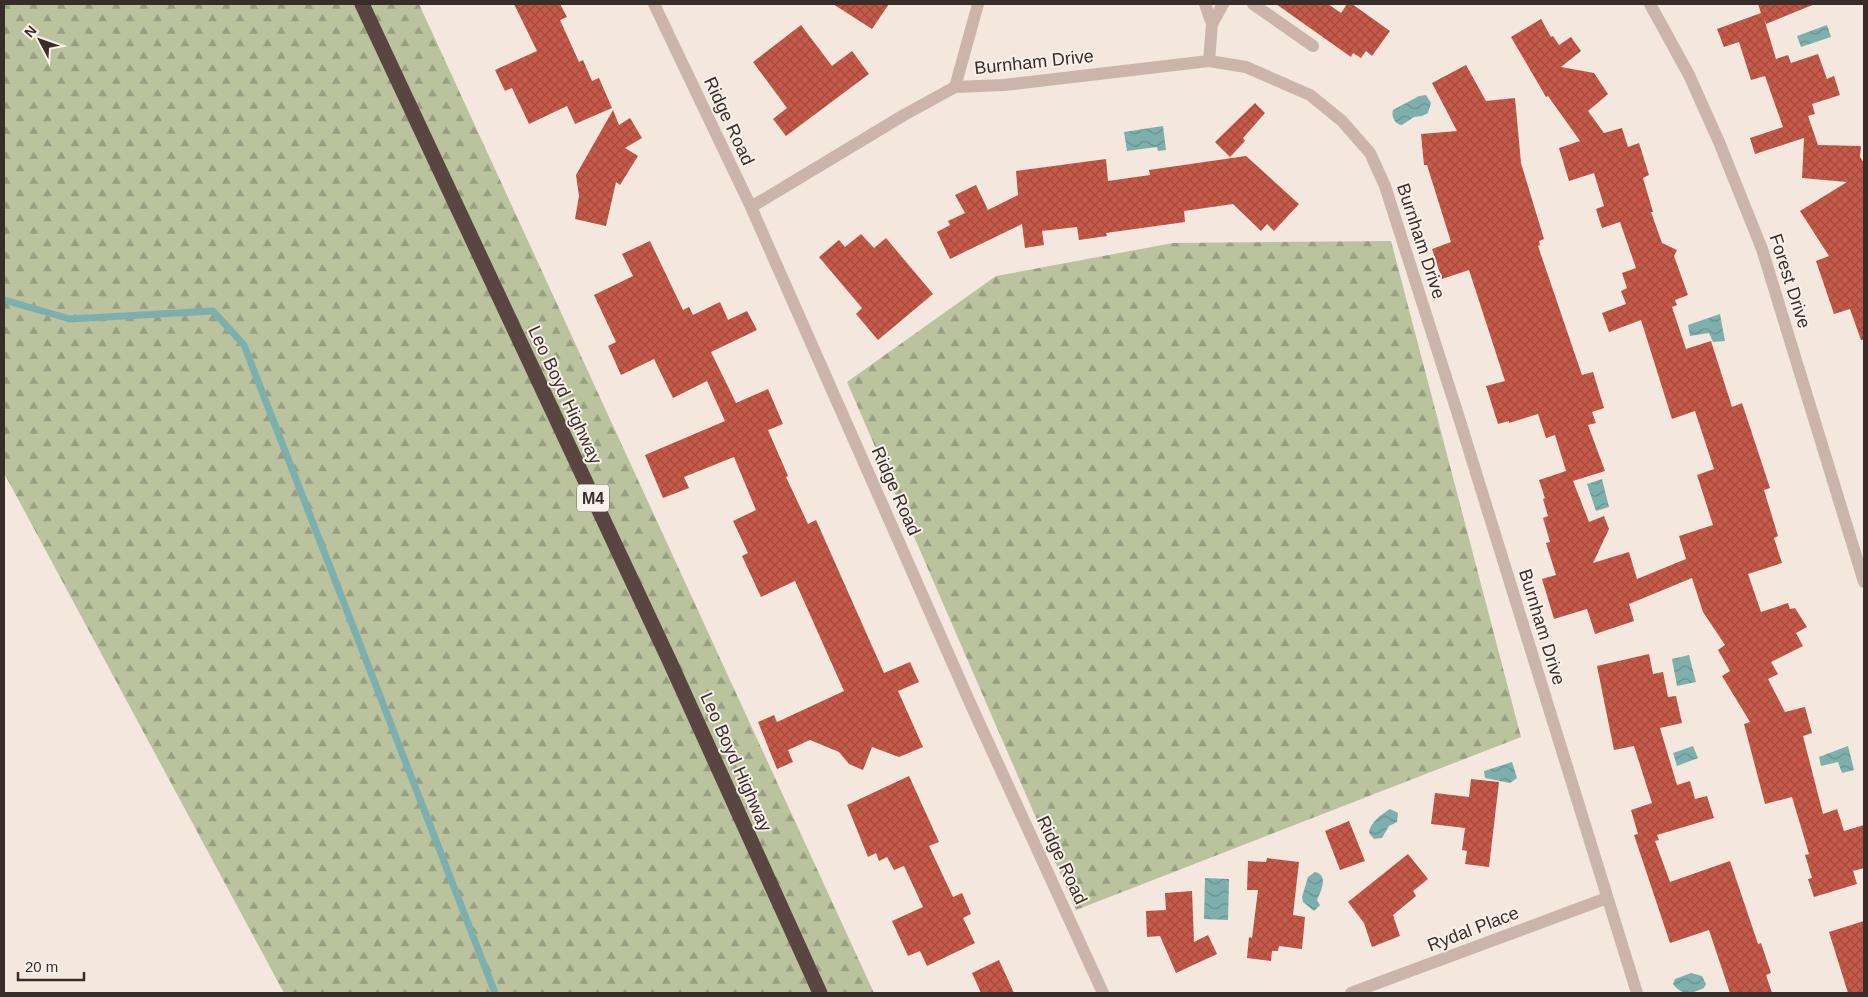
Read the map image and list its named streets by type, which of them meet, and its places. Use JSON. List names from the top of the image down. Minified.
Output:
{"streets":{"highway":["Leo Boyd Highway","M4"],"street":["Burnham Drive","Ridge Road","Forest Drive","Rydal Place"]},"crossings":[["Burnham Drive","Ridge Road"],["Burnham Drive","Rydal Place"]],"scale_bar":"20 m","north":"top left"}
